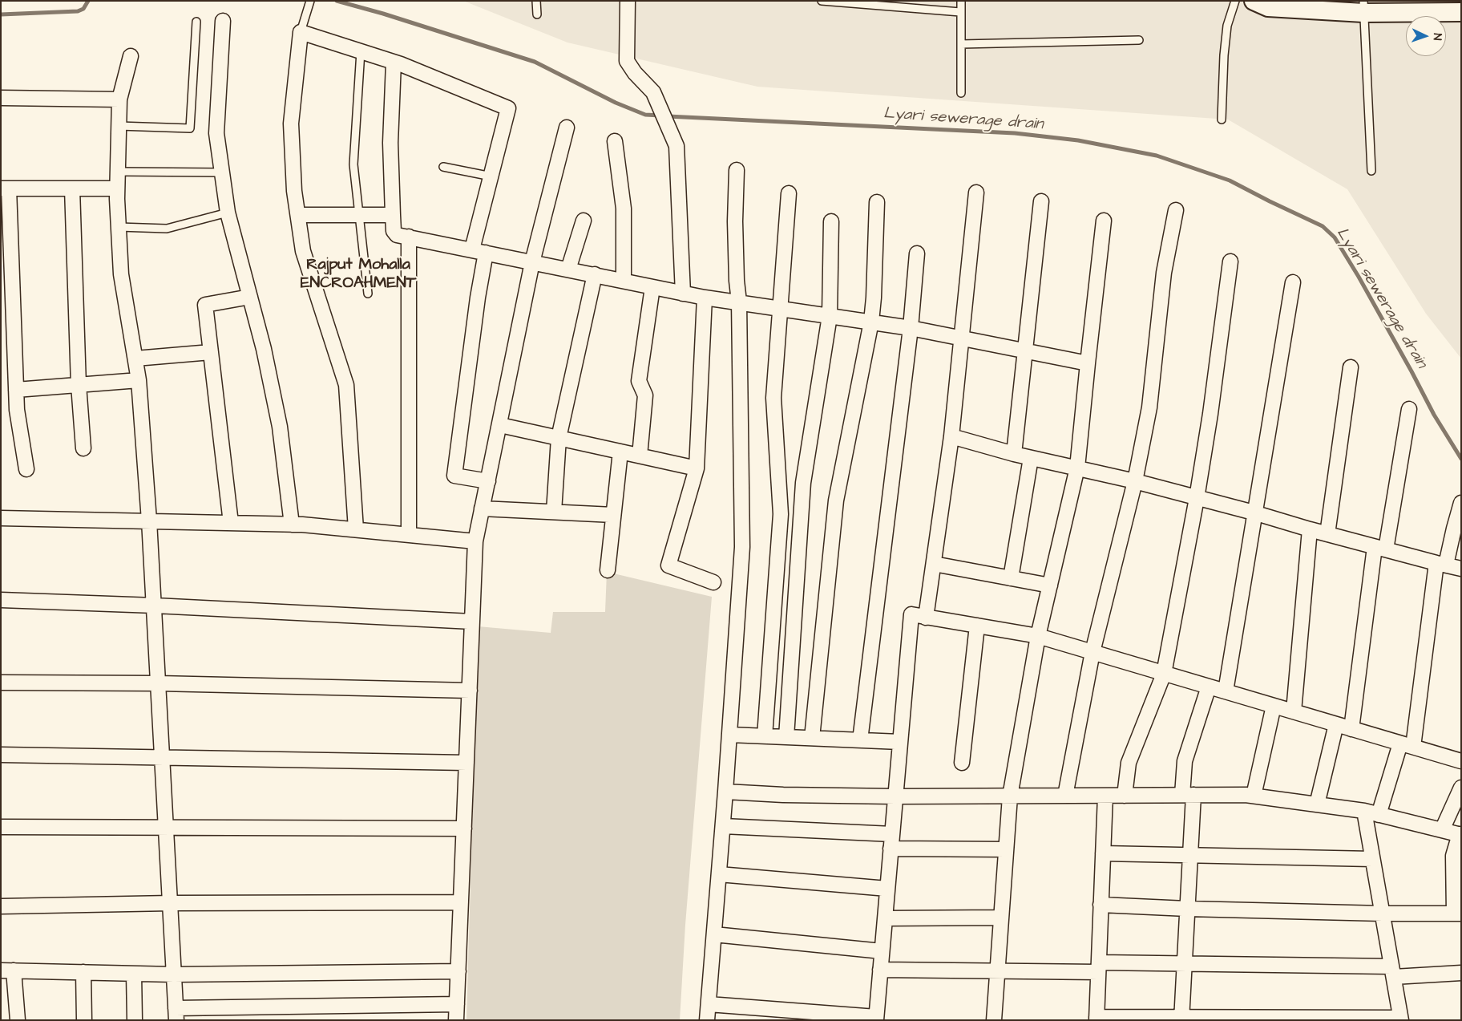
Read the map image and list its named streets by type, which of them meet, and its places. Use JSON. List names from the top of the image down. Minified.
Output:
{"districts":["Rajput Mohalla ENCROAHMENT"],"water":["Lyari sewerage drain"],"north":"right"}
